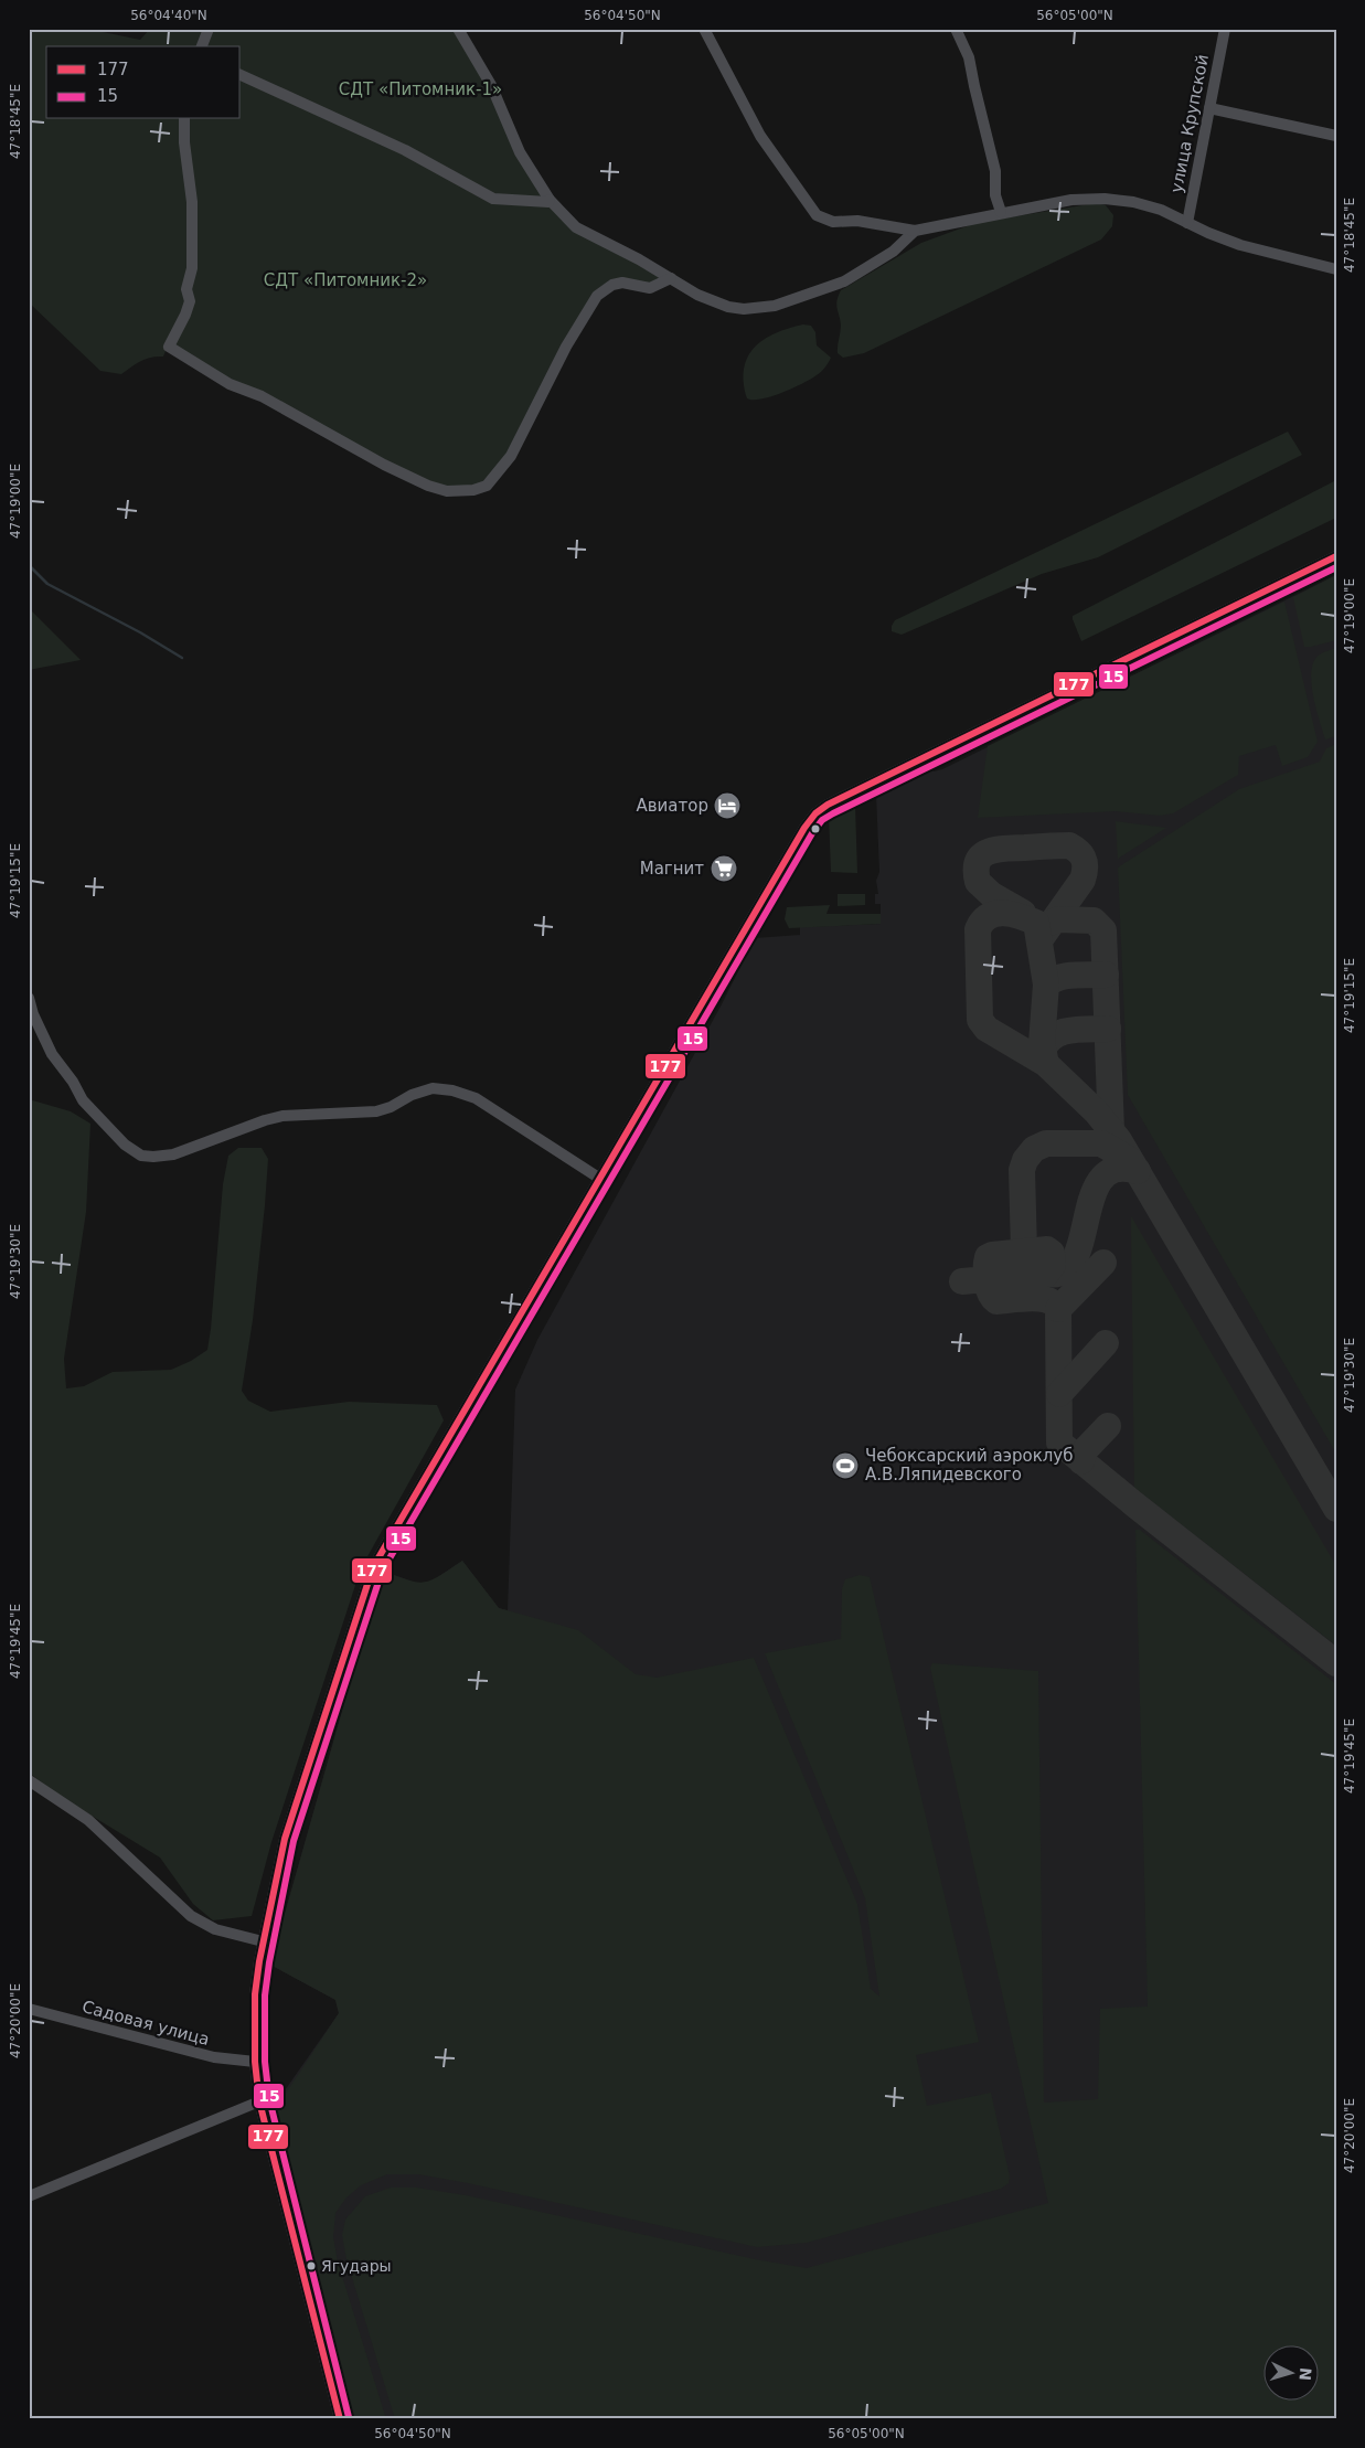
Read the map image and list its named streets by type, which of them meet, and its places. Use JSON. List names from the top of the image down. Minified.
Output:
{"streets":{"street":["улица Крупской","Садовая улица"]},"parks":["СДТ «Питомник-1»","СДТ «Питомник-2»"],"places":{"hotel":["Авиатор"],"supermarket":["Магнит"],"sports":["Чебоксарский аэроклуб А.В.Ляпидевского"],"other":["Ягудары"]},"lines":["transit line 177","transit line 15"],"legend":["177","15"],"north":"right","coordinates":["56°04'40\"N","56°04'50\"N","56°05'00\"N","47°18'45\"E","47°19'00\"E","47°19'15\"E","47°19'30\"E","47°19'45\"E","47°20'00\"E"]}
